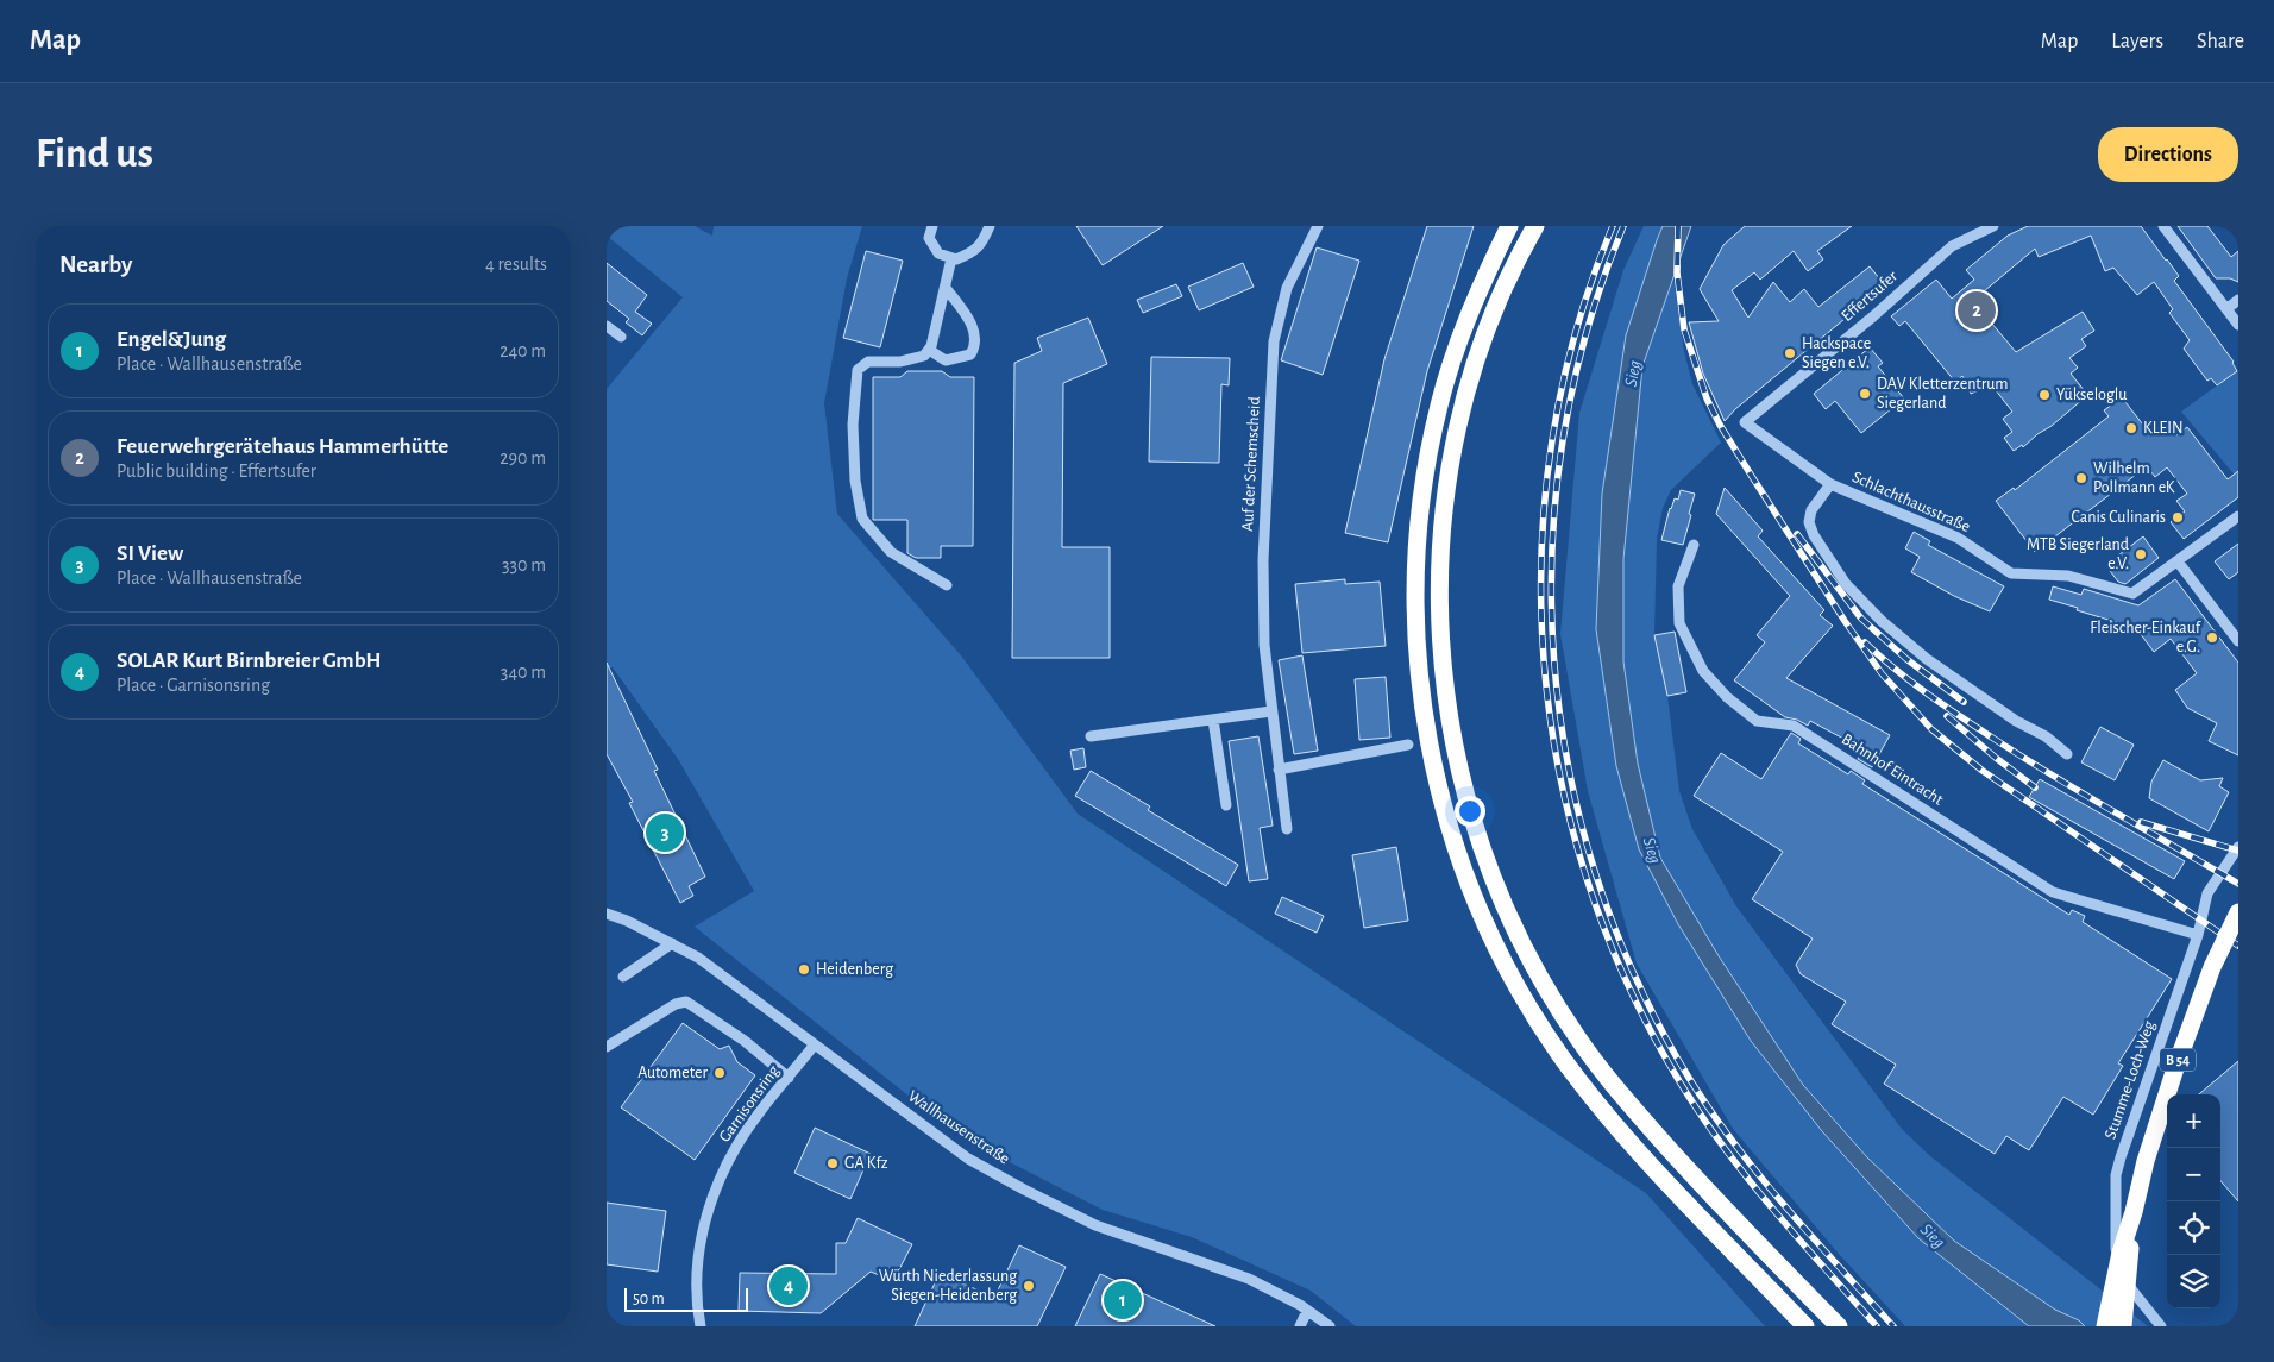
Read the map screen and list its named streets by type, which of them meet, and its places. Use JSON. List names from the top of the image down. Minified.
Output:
{"streets":{"highway":["B 54"],"street":["Effertsufer","Auf der Schemscheid","Schlachthausstraße","Bahnhof Eintracht","Stumme-Loch-Weg","Garnisonsring","Wallhausenstraße"]},"crossings":[["Effertsufer","Schlachthausstraße"],["Bahnhof Eintracht","Stumme-Loch-Weg"],["Garnisonsring","Wallhausenstraße"]],"water":["Sieg"],"places":["Hackspace Siegen e.V.","DAV Kletterzentrum Siegerland","Yükseloglu","KLEIN","Wilhelm Pollmann eK","Canis Culinaris","MTB Siegerland e.V.","Fleischer-Einkauf e.G.","Heidenberg","Autometer","GA Kfz","Würth Niederlassung Siegen-Heidenberg"],"scale_bar":"50 m","page":{"header":"Map","nav":["Map","Layers","Share"],"buttons":"Directions","title":"Find us","heading":["Nearby","4 results"],"pins":["2","3","4","1"],"list":[{"mark":"1","name":"Engel&Jung","note":"Place · Wallhausenstraße","value":"240 m"},{"mark":"2","name":"Feuerwehrgerätehaus Hammerhütte","note":"Public building · Effertsufer","value":"290 m"},{"mark":"3","name":"SI View","note":"Place · Wallhausenstraße","value":"330 m"},{"mark":"4","name":"SOLAR Kurt Birnbreier GmbH","note":"Place · Garnisonsring","value":"340 m"}],"map_buttons":["+","−"],"scale":"50 m"}}
